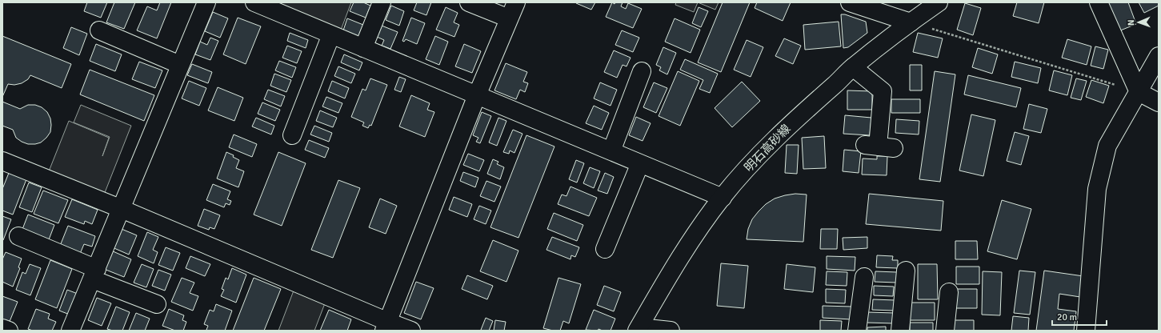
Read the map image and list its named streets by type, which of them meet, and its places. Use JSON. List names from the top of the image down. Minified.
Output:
{"streets":{"street":["明石高砂線"]},"scale_bar":"20 m","north":"left"}
